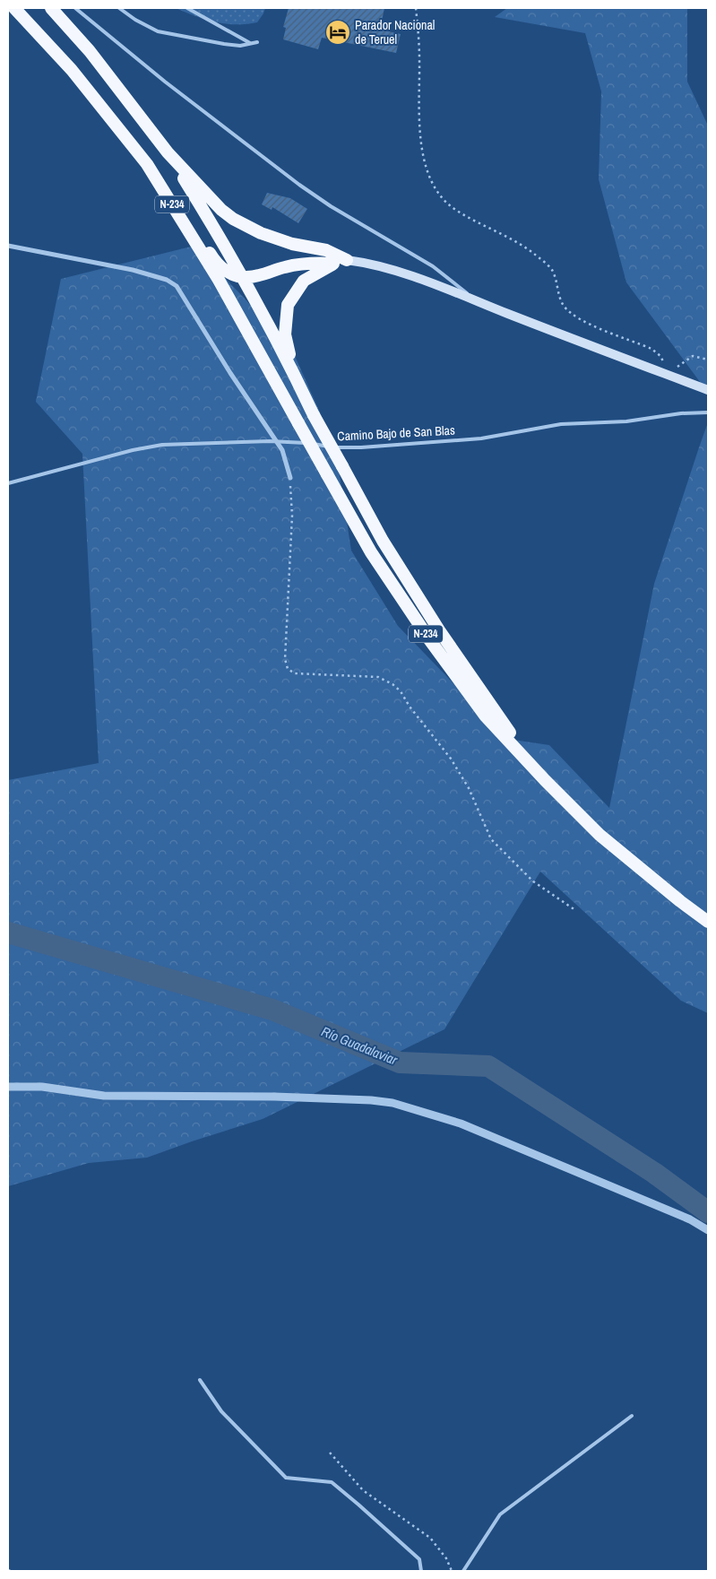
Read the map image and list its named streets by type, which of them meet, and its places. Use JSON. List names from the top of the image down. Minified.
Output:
{"streets":{"highway":["N-234"],"lane":["Camino Bajo de San Blas"]},"water":["Río Guadalaviar"],"places":{"hotel":["Parador Nacional de Teruel"]}}
